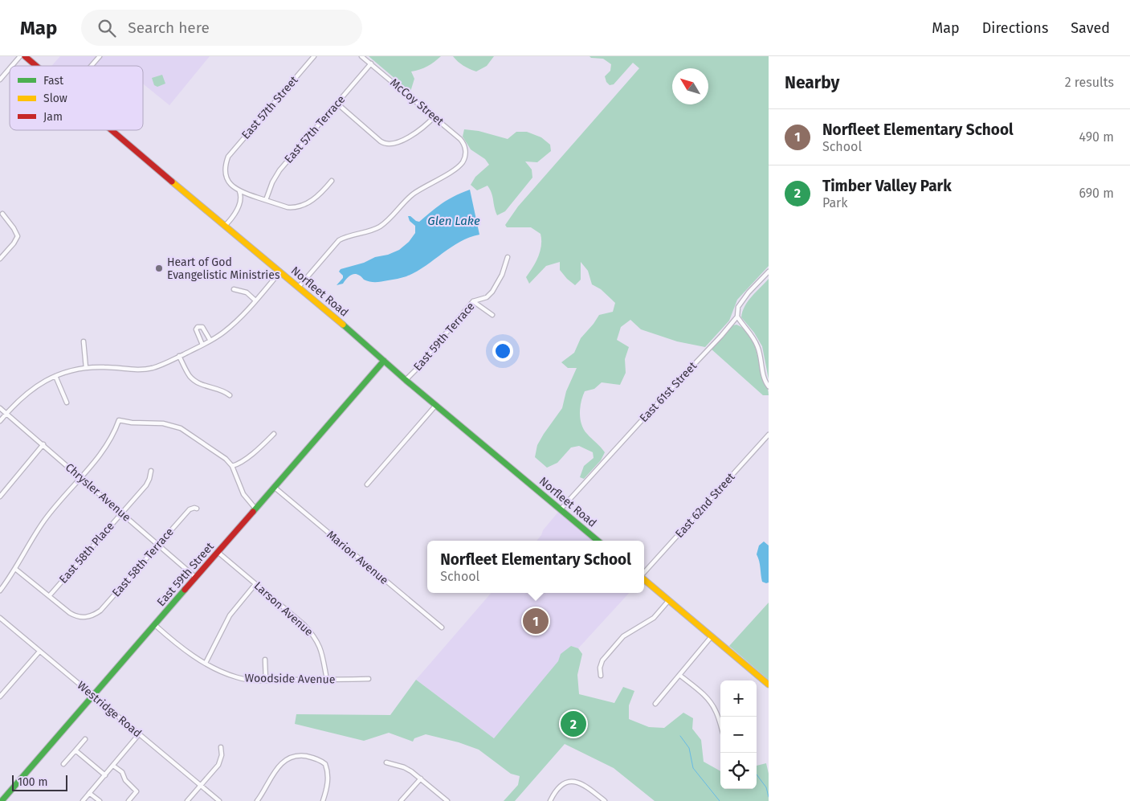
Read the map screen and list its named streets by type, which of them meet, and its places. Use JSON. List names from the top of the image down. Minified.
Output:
{"streets":{"street":["McCoy Street","East 57th Street","East 57th Terrace","Norfleet Road","East 59th Terrace","East 61st Street","Chrysler Avenue","East 62nd Street","East 58th Place","Marion Avenue","East 58th Terrace","East 59th Street","Larson Avenue","Woodside Avenue","Westridge Road"]},"crossings":[["McCoy Street","East 57th Terrace"],["McCoy Street","Norfleet Road"],["Norfleet Road","East 59th Terrace"],["Norfleet Road","East 61st Street"],["Norfleet Road","East 59th Street"],["Chrysler Avenue","East 58th Place"],["Chrysler Avenue","East 58th Terrace"],["Chrysler Avenue","East 59th Street"],["East 58th Place","East 58th Terrace"],["Marion Avenue","East 59th Street"],["East 59th Street","Larson Avenue"],["East 59th Street","Woodside Avenue"],["East 59th Street","Westridge Road"],["Larson Avenue","Woodside Avenue"]],"water":["Glen Lake"],"places":["Heart of God Evangelistic Ministries"],"legend":["Fast","Slow","Jam"],"scale_bar":"100 m","north":"top left","page":{"header":"Map","search":"Search here","nav":["Map","Directions","Saved"],"heading":["Nearby","2 results"],"list":[{"mark":"1","name":"Norfleet Elementary School","note":"School","value":"490 m"},{"mark":"2","name":"Timber Valley Park","note":"Park","value":"690 m"}],"popup":["Norfleet Elementary School","School"],"pins":["1","2"],"map_buttons":["+","−"],"scale":"100 m"}}
